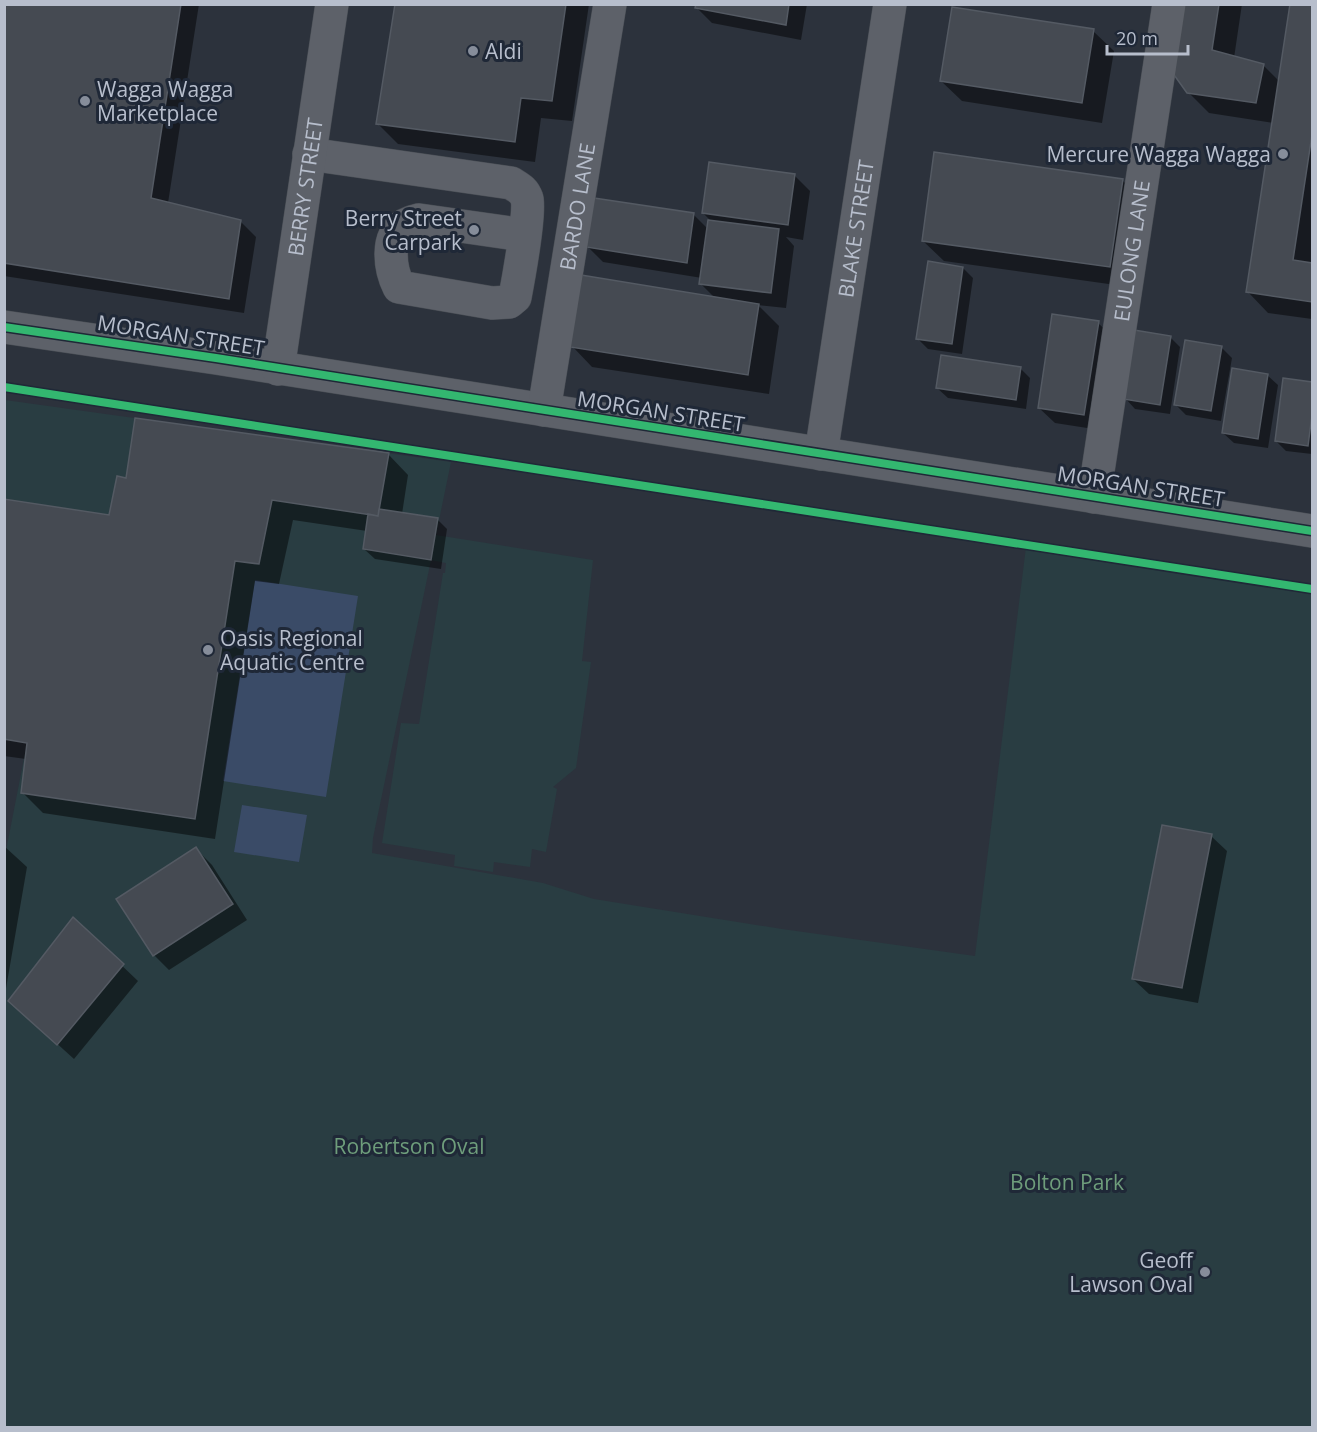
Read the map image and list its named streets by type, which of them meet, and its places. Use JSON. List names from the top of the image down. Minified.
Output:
{"streets":{"street":["BERRY STREET","BARDO LANE","BLAKE STREET","EULONG LANE","MORGAN STREET"]},"crossings":[["BERRY STREET","MORGAN STREET"],["BARDO LANE","MORGAN STREET"],["BLAKE STREET","MORGAN STREET"],["EULONG LANE","MORGAN STREET"]],"parks":["Robertson Oval","Bolton Park"],"places":["Aldi","Wagga Wagga Marketplace","Mercure Wagga Wagga","Berry Street Carpark","Oasis Regional Aquatic Centre","Geoff Lawson Oval"],"scale_bar":"20 m"}
